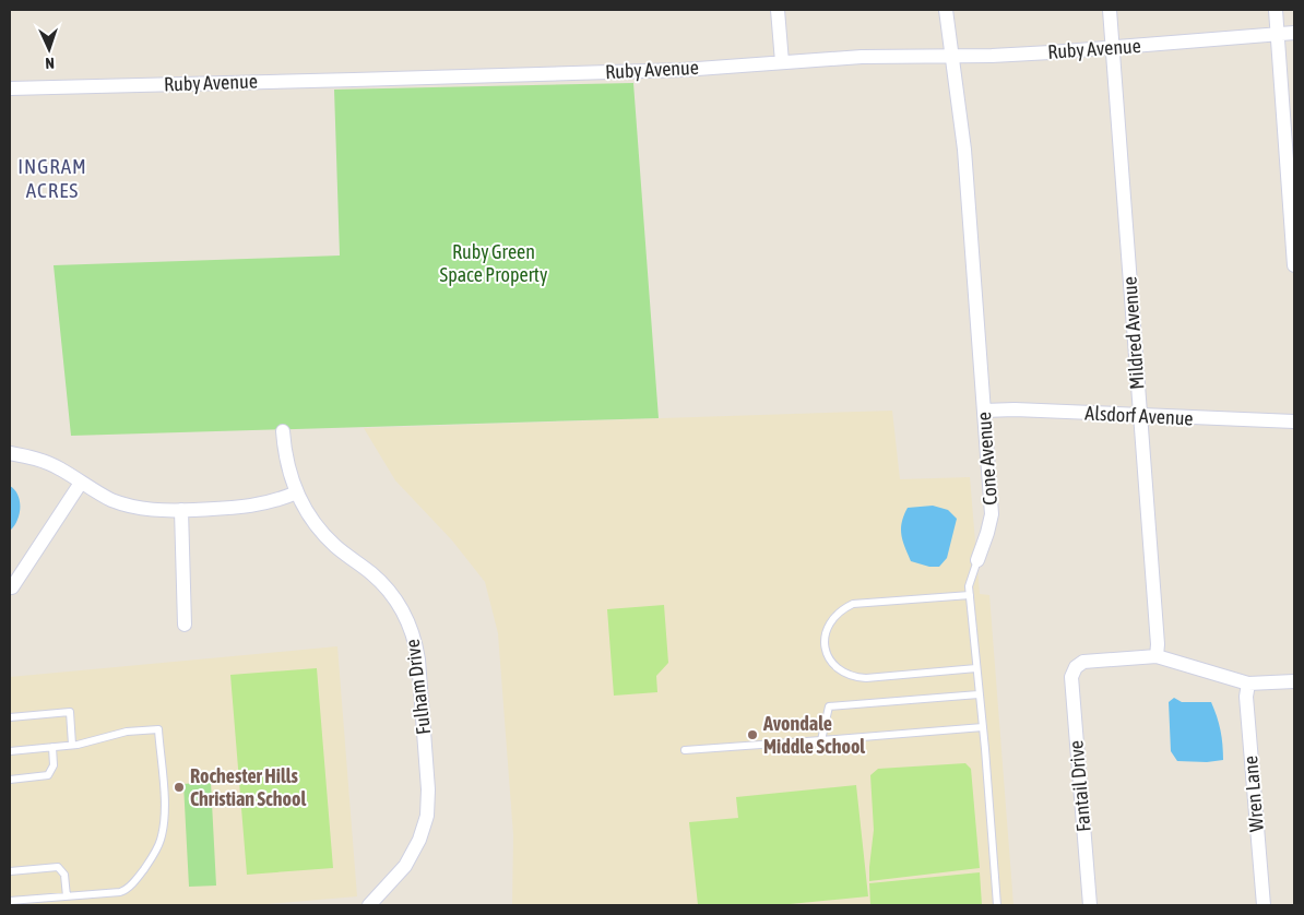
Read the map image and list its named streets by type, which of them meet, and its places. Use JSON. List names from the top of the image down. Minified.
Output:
{"streets":{"street":["Ruby Avenue","Mildred Avenue","Alsdorf Avenue","Cone Avenue","Fulham Drive","Fantail Drive","Wren Lane"]},"crossings":[["Ruby Avenue","Mildred Avenue"],["Ruby Avenue","Cone Avenue"],["Mildred Avenue","Alsdorf Avenue"],["Mildred Avenue","Fantail Drive"],["Alsdorf Avenue","Cone Avenue"]],"districts":["INGRAM ACRES"],"parks":["Ruby Green Space Property"],"places":["Avondale Middle School","Rochester Hills Christian School"],"north":"bottom"}
